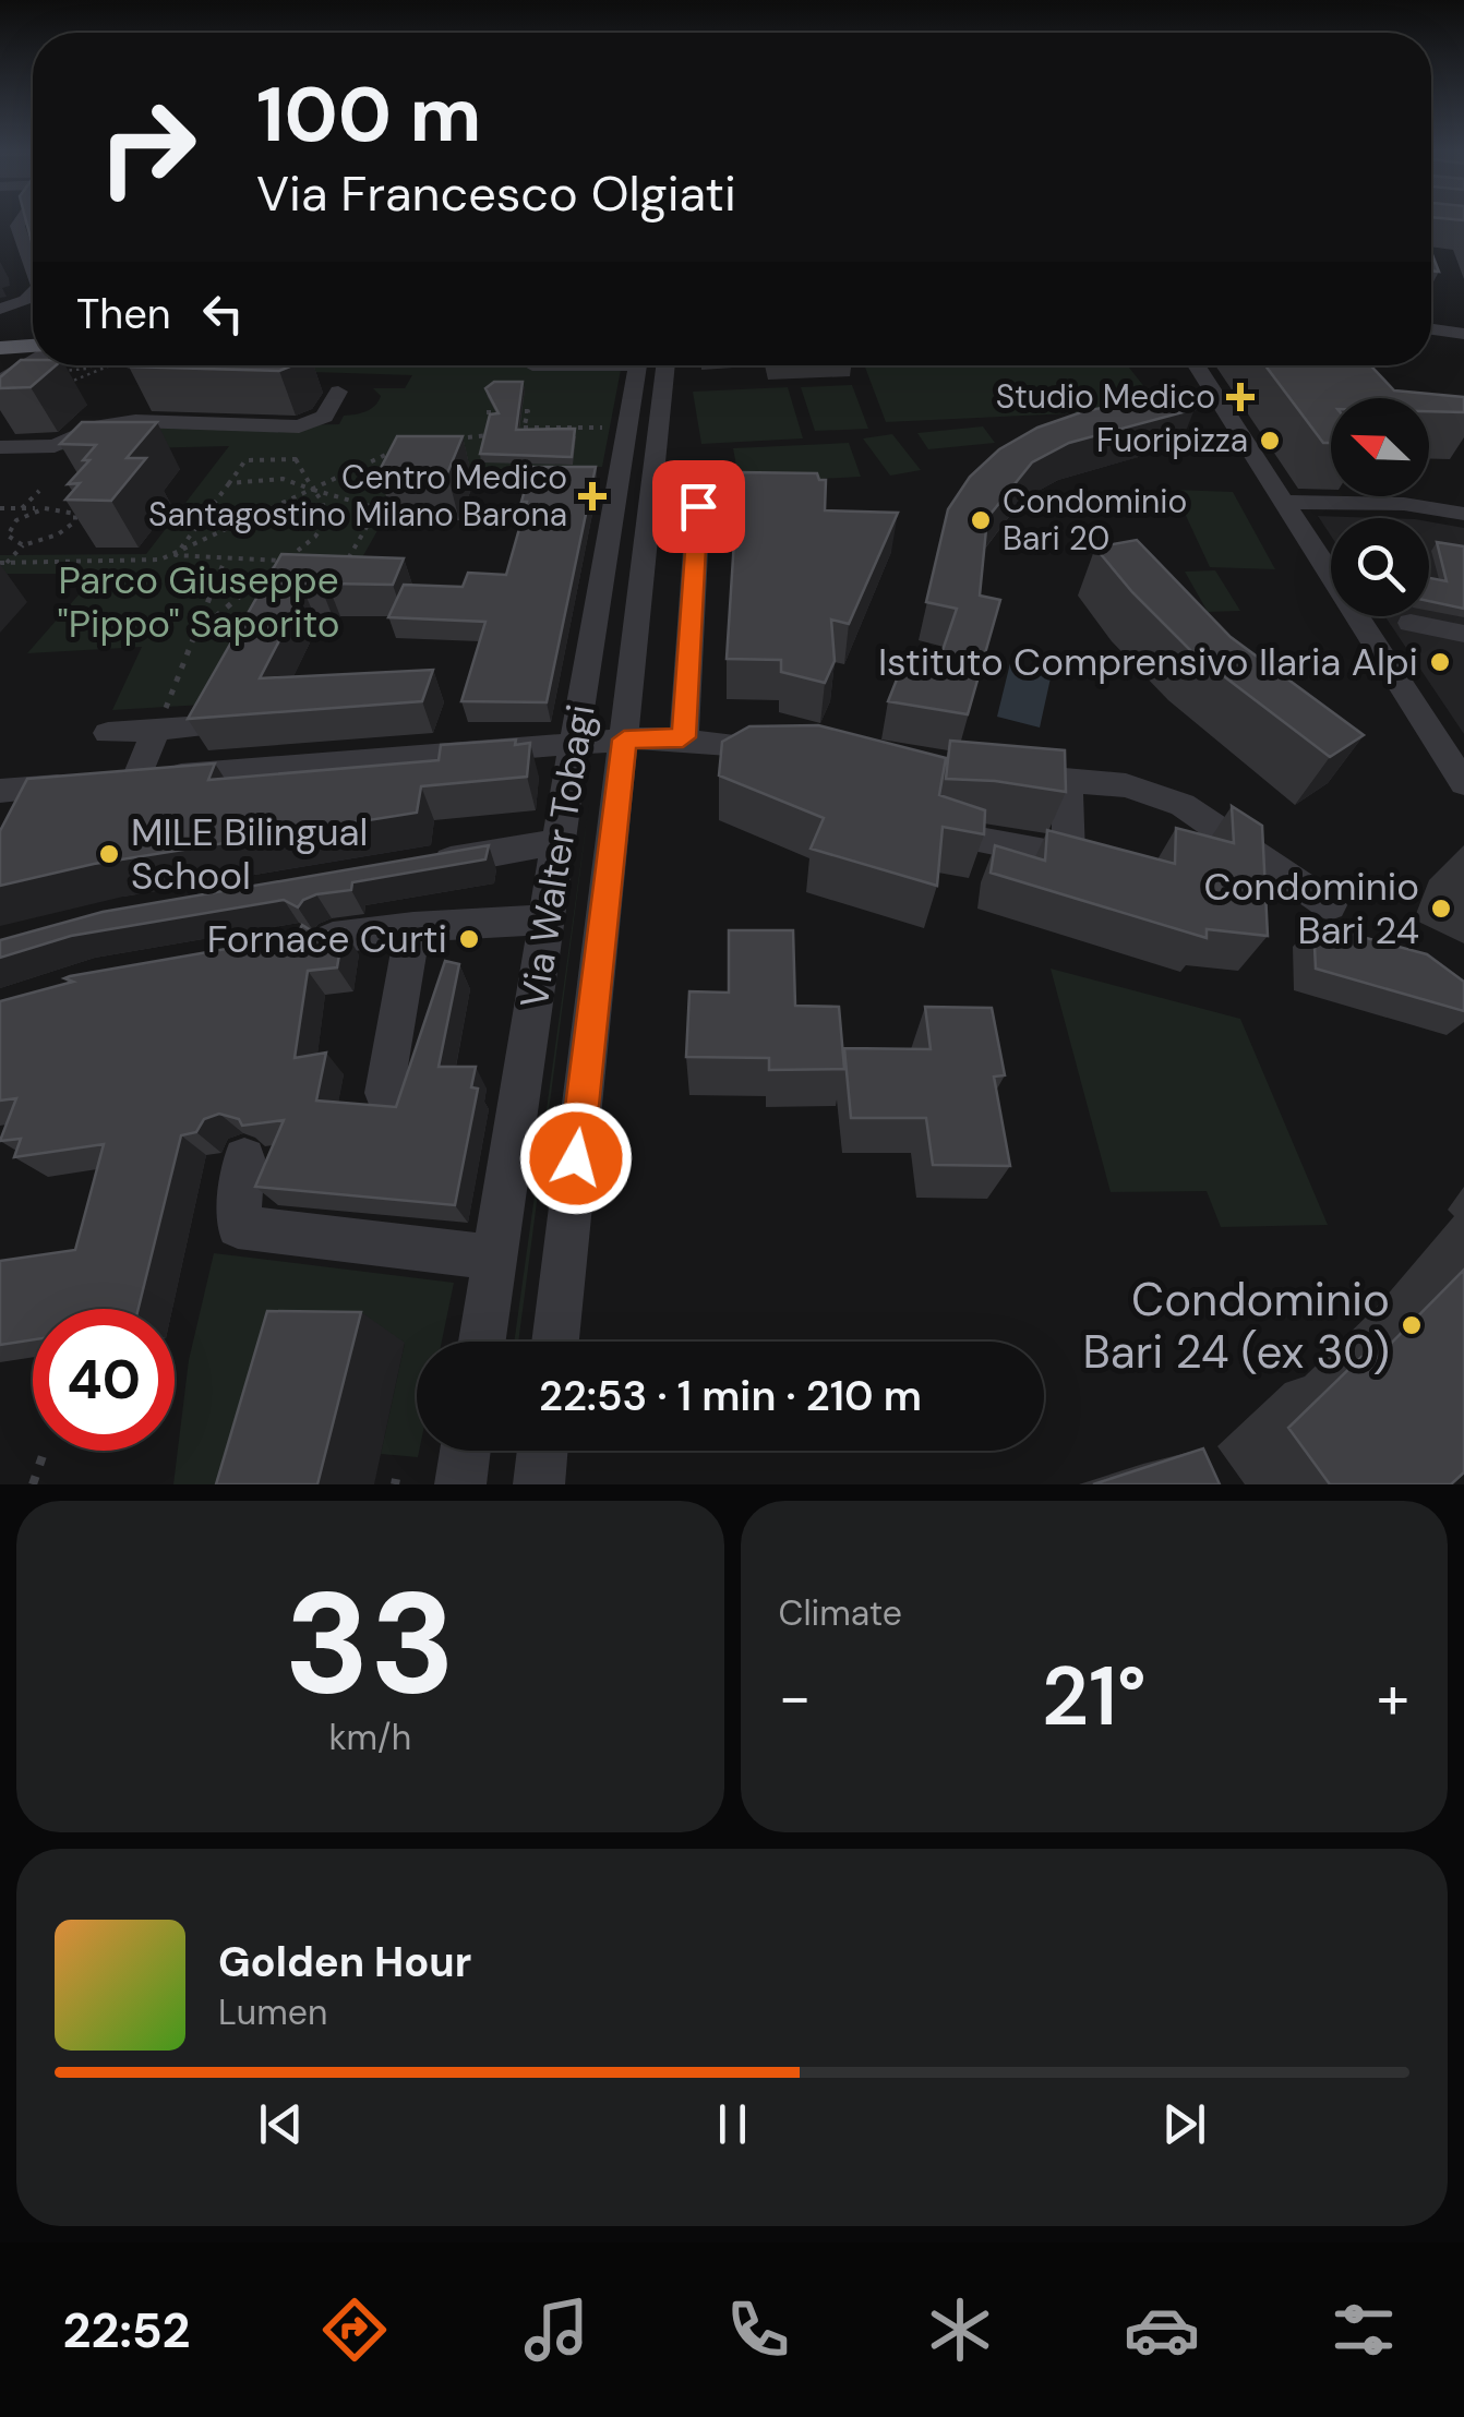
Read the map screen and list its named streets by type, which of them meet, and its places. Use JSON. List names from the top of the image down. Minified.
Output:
{"streets":{"street":["Via Walter Tobagi"]},"parks":["Parco Giuseppe \"Pippo\" Saporito"],"places":{"health":["Studio Medico","Centro Medico Santagostino Milano Barona"],"other":["Fuoripizza","Condominio Bari 20","Istituto Comprensivo Ilaria Alpi","MILE Bilingual School","Condominio Bari 24","Fornace Curti","Condominio Bari 24 (ex 30)"]},"north":"top left","page":{"turn":["100 m","Via Francesco Olgiati"],"then":"Then","limit":"40","trip":"22:53 · 1 min · 210 m","tile":[["33","km/h"],"Climate"],"heat":["−","21°","+"],"song":["Golden Hour","Lumen"],"tabs":"22:52"}}
